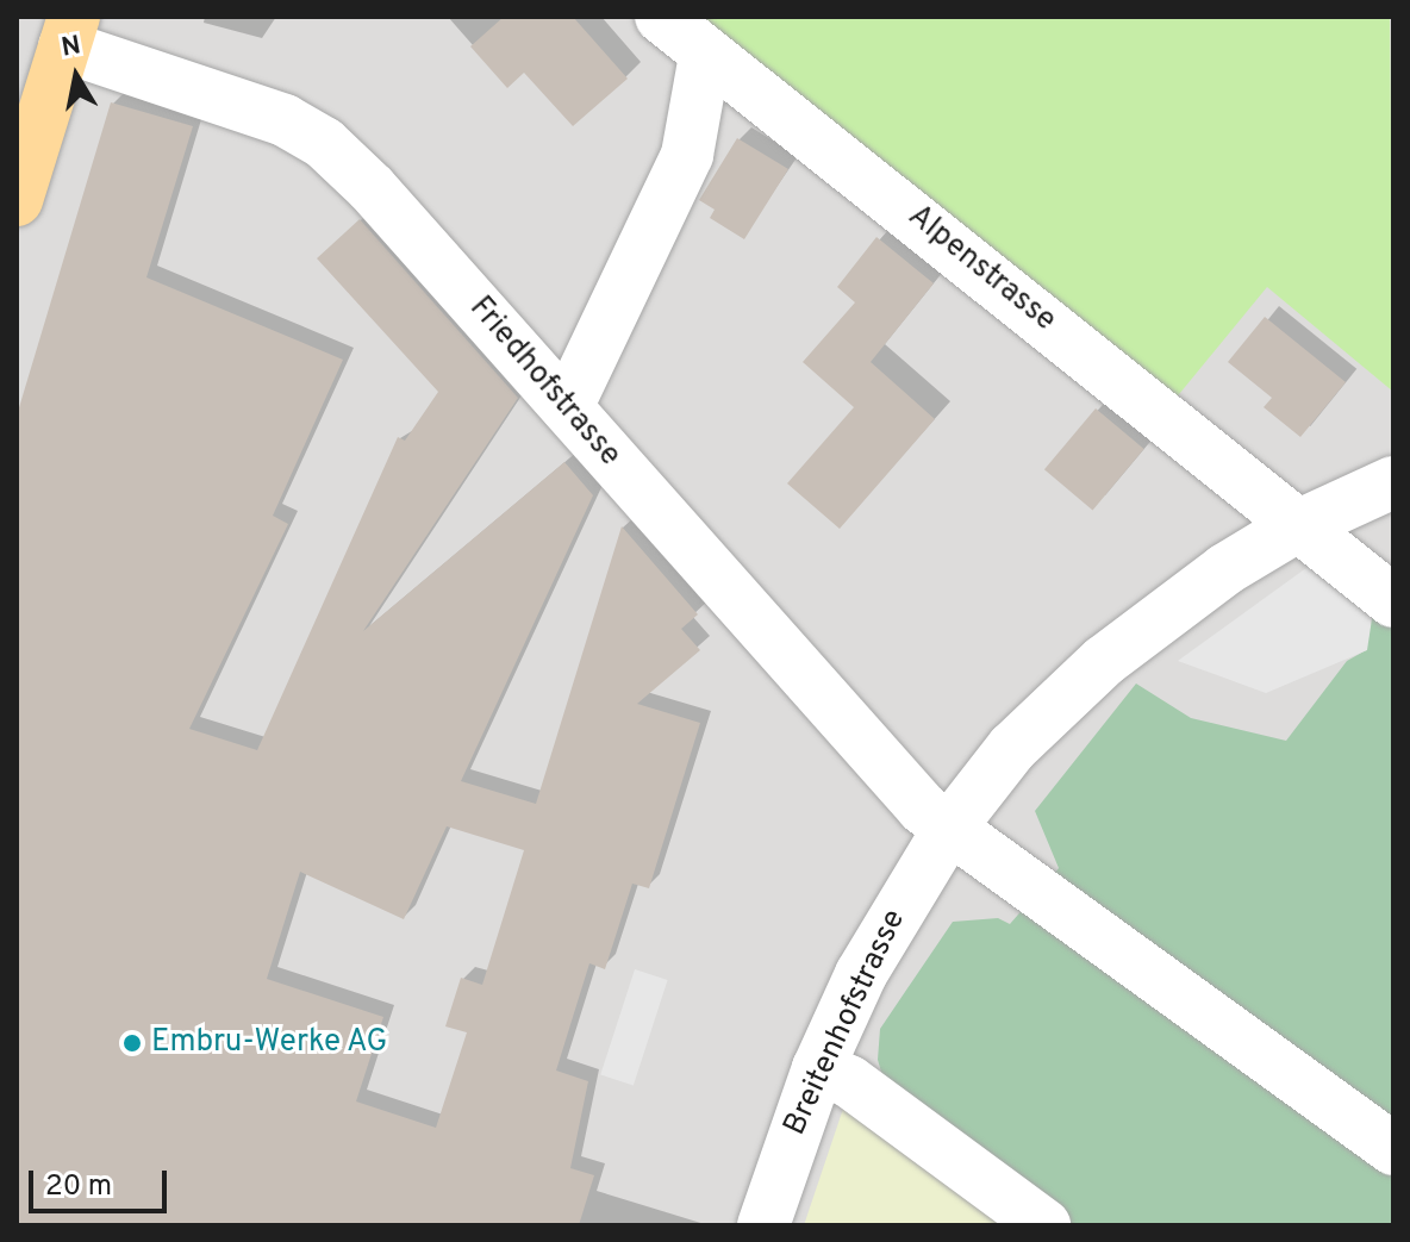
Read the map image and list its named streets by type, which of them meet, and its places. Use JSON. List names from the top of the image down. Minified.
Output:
{"streets":{"street":["Alpenstrasse","Friedhofstrasse","Breitenhofstrasse"]},"crossings":[["Alpenstrasse","Breitenhofstrasse"],["Friedhofstrasse","Breitenhofstrasse"]],"places":["Embru-Werke AG"],"scale_bar":"20 m","north":"top"}
